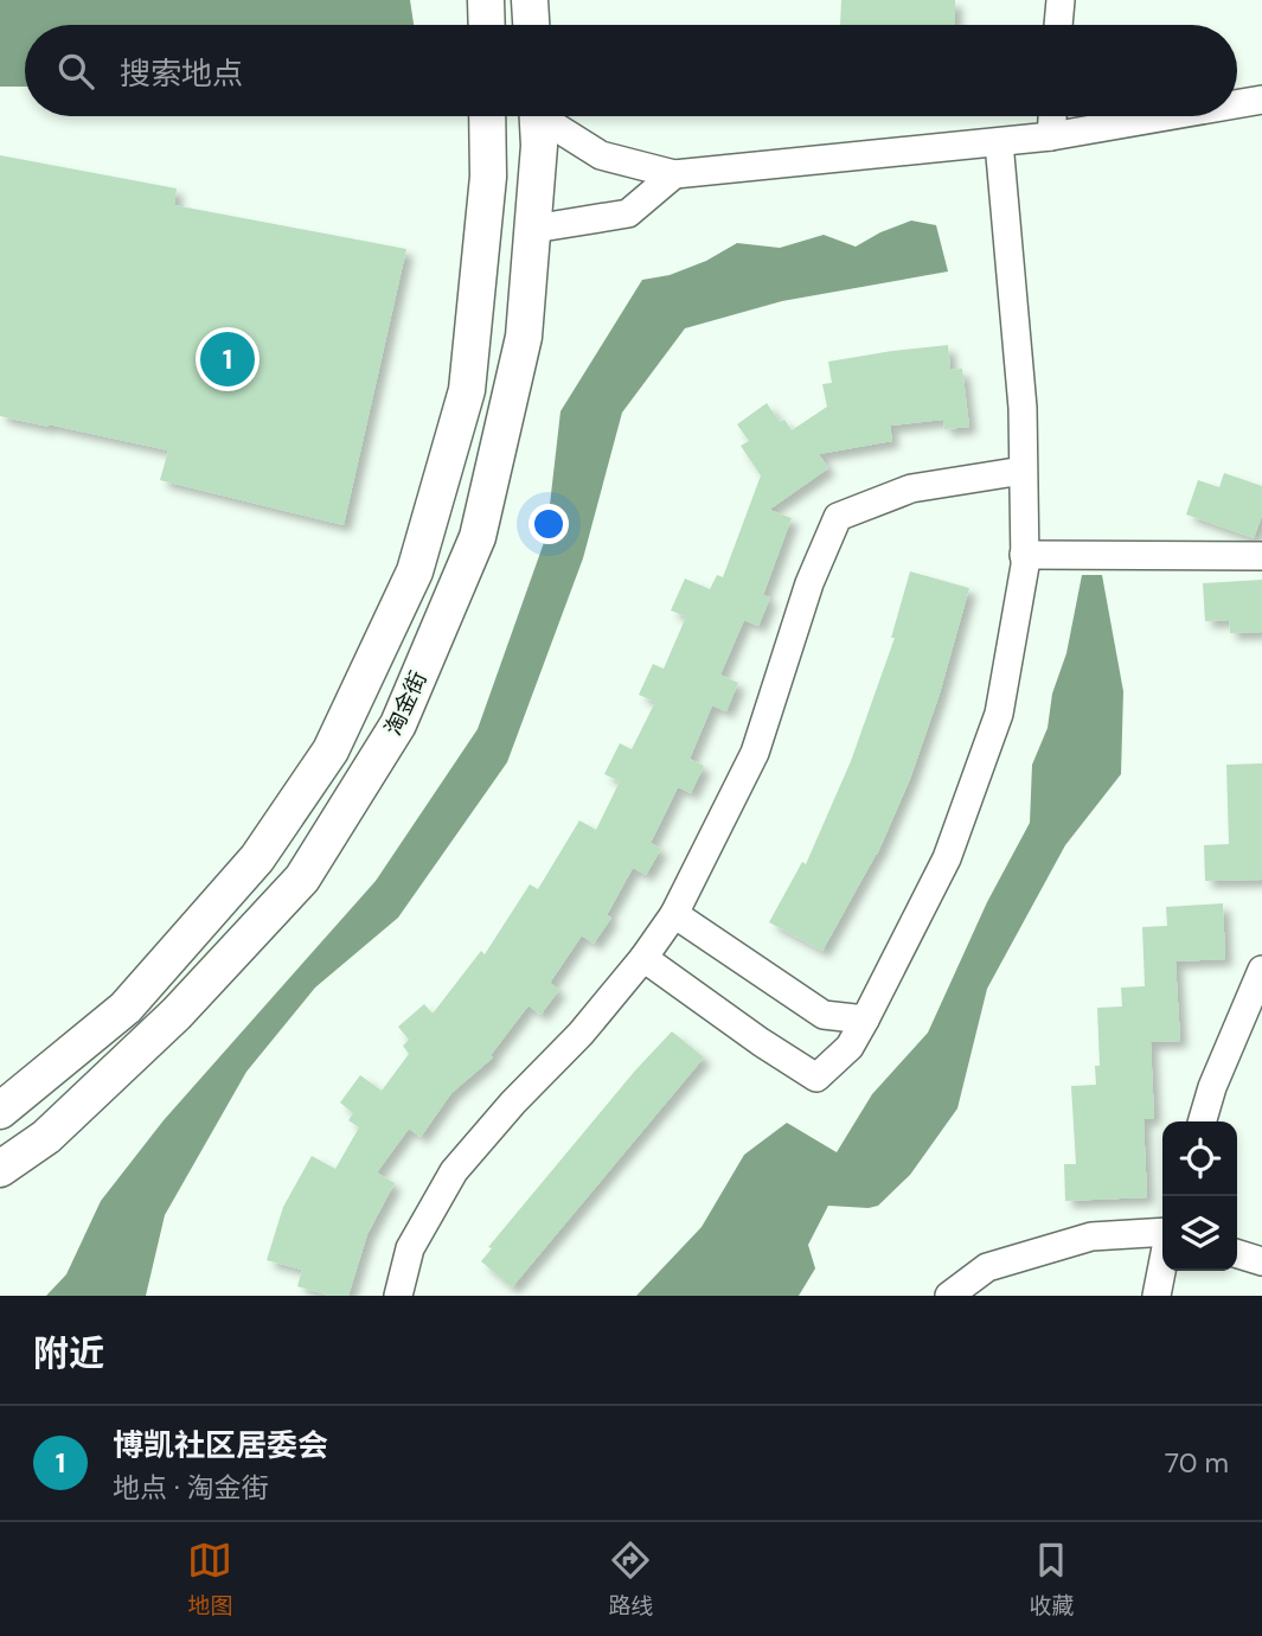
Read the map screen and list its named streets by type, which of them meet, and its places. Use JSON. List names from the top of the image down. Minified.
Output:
{"streets":{"street":["淘金街"]},"page":{"search":"搜索地点","pins":"1","heading":"附近","list":[{"mark":"1","name":"博凯社区居委会","note":"地点 · 淘金街","value":"70 m"}],"nav":["地图","路线","收藏"]}}
